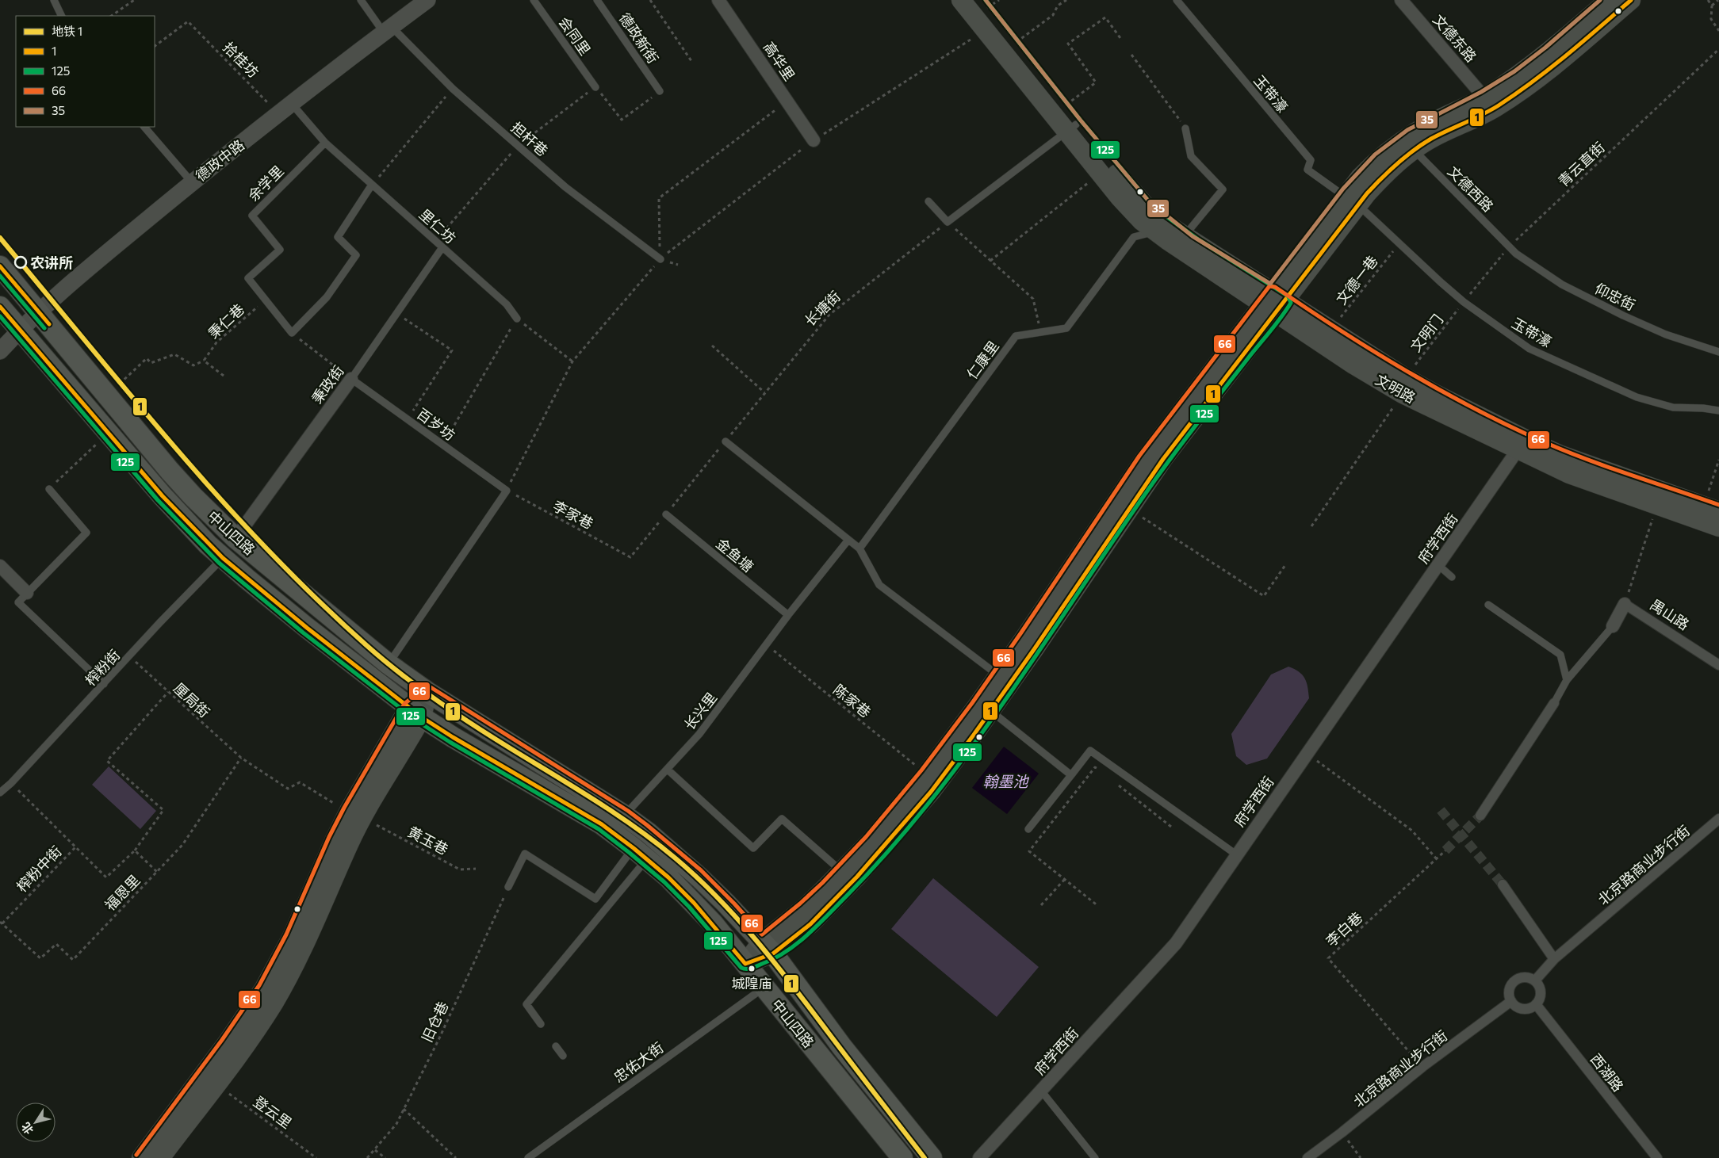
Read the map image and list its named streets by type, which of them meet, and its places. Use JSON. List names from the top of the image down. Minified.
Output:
{"streets":{"main road":["文明路","中山四路"],"street":["文德东路","高华里","德政中路","秉政街","府学西街","禺山路","北京路商业步行街","西湖路"],"lane":["会同里","德政新街","玉带濠","担杆巷","余学里","文德西路","里仁坊","仰忠街","仁康里","百岁坊","金鱼塘","榨粉街","长兴里","忠佑大街"],"path":["拾桂坊","青云直街","文德一巷","长塘街","秉仁巷","文明门","李家巷","厘局街","陈家巷","黄玉巷","榨粉中街","福恩里","李白巷","旧仓巷","登云里"]},"crossings":[["拾桂坊","德政中路"],["拾桂坊","里仁坊"],["玉带濠","青云直街"],["玉带濠","文德一巷"],["玉带濠","文明门"],["担杆巷","德政中路"],["德政中路","里仁坊"],["德政中路","中山四路"],["青云直街","文德西路"],["青云直街","仰忠街"],["青云直街","文明门"],["余学里","里仁坊"],["余学里","秉仁巷"],["文德西路","仰忠街"],["里仁坊","秉政街"],["文德一巷","文明路"],["长塘街","李家巷"],["长塘街","金鱼塘"],["文明门","文明路"],["仁康里","文明路"],["秉政街","百岁坊"],["秉政街","中山四路"],["文明路","府学西街"],["百岁坊","李家巷"],["中山四路","榨粉街"],["中山四路","长兴里"],["中山四路","忠佑大街"],["金鱼塘","长兴里"],["榨粉街","厘局街"],["厘局街","福恩里"],["陈家巷","长兴里"],["北京路商业步行街","李白巷"],["北京路商业步行街","西湖路"],["榨粉中街","福恩里"]],"water":["翰墨池"],"places":["农讲所","城隍庙"],"lines":["transit line 1","transit line 125","transit line 35","metro line 1","transit line 66"],"legend":["地铁 1","1","125","66","35"],"north":"bottom left"}
